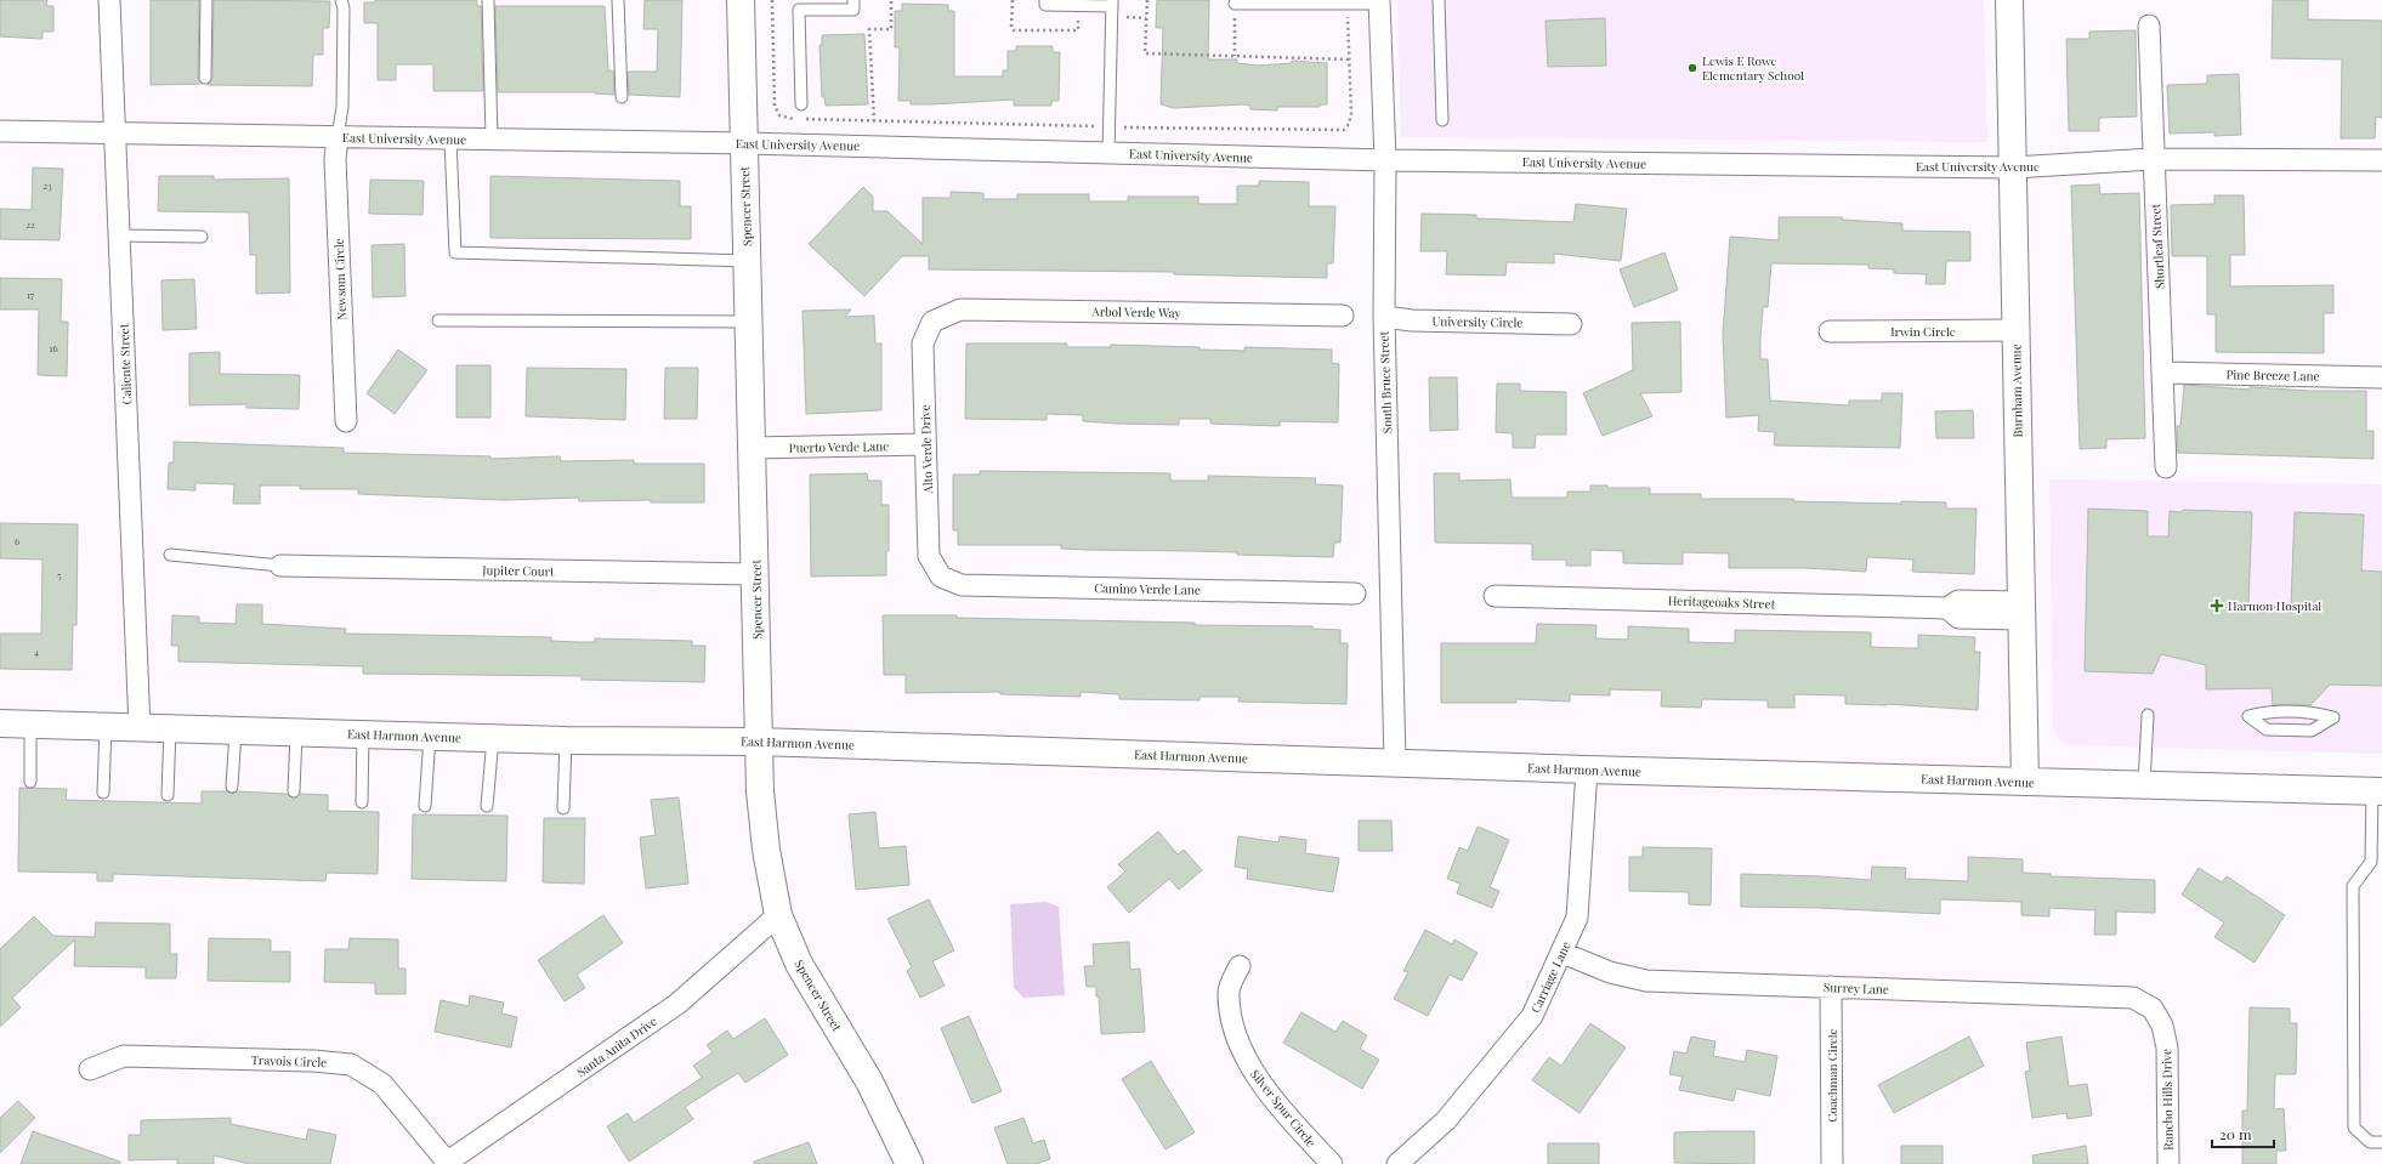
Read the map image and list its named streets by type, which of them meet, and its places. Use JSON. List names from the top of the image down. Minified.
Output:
{"streets":{"main road":["Spencer Street","Burnham Avenue","East Harmon Avenue"],"street":["East University Avenue","Shortleaf Street","Newsom Circle","Arbol Verde Way","University Circle","Irwin Circle","Caliente Street","Pine Breeze Lane","South Bruce Street","Puerto Verde Lane","Alto Verde Drive","Jupiter Court","Camino Verde Lane","Heritageoaks Street","Carriage Lane","Surrey Lane","Santa Anita Drive","Travois Circle","Coachman Circle","Rancho Hills Drive","Silver Spur Circle"]},"crossings":[["East University Avenue","Spencer Street"],["East University Avenue","Shortleaf Street"],["East University Avenue","Newsom Circle"],["East University Avenue","Caliente Street"],["East University Avenue","South Bruce Street"],["East University Avenue","Burnham Avenue"],["Spencer Street","Puerto Verde Lane"],["Spencer Street","Jupiter Court"],["Spencer Street","East Harmon Avenue"],["Spencer Street","Santa Anita Drive"],["Shortleaf Street","Pine Breeze Lane"],["Arbol Verde Way","Alto Verde Drive"],["University Circle","South Bruce Street"],["Irwin Circle","Burnham Avenue"],["Caliente Street","East Harmon Avenue"],["South Bruce Street","East Harmon Avenue"],["Burnham Avenue","Heritageoaks Street"],["Burnham Avenue","East Harmon Avenue"],["Puerto Verde Lane","Alto Verde Drive"],["Alto Verde Drive","Camino Verde Lane"],["East Harmon Avenue","Carriage Lane"],["Carriage Lane","Surrey Lane"],["Surrey Lane","Coachman Circle"],["Surrey Lane","Rancho Hills Drive"],["Santa Anita Drive","Travois Circle"]],"places":{"other":["Lewis E Rowe Elementary School"],"health":["Harmon Hospital"]},"house_numbers":["23","22","17","16","6","5","4"],"scale_bar":"20 m"}
